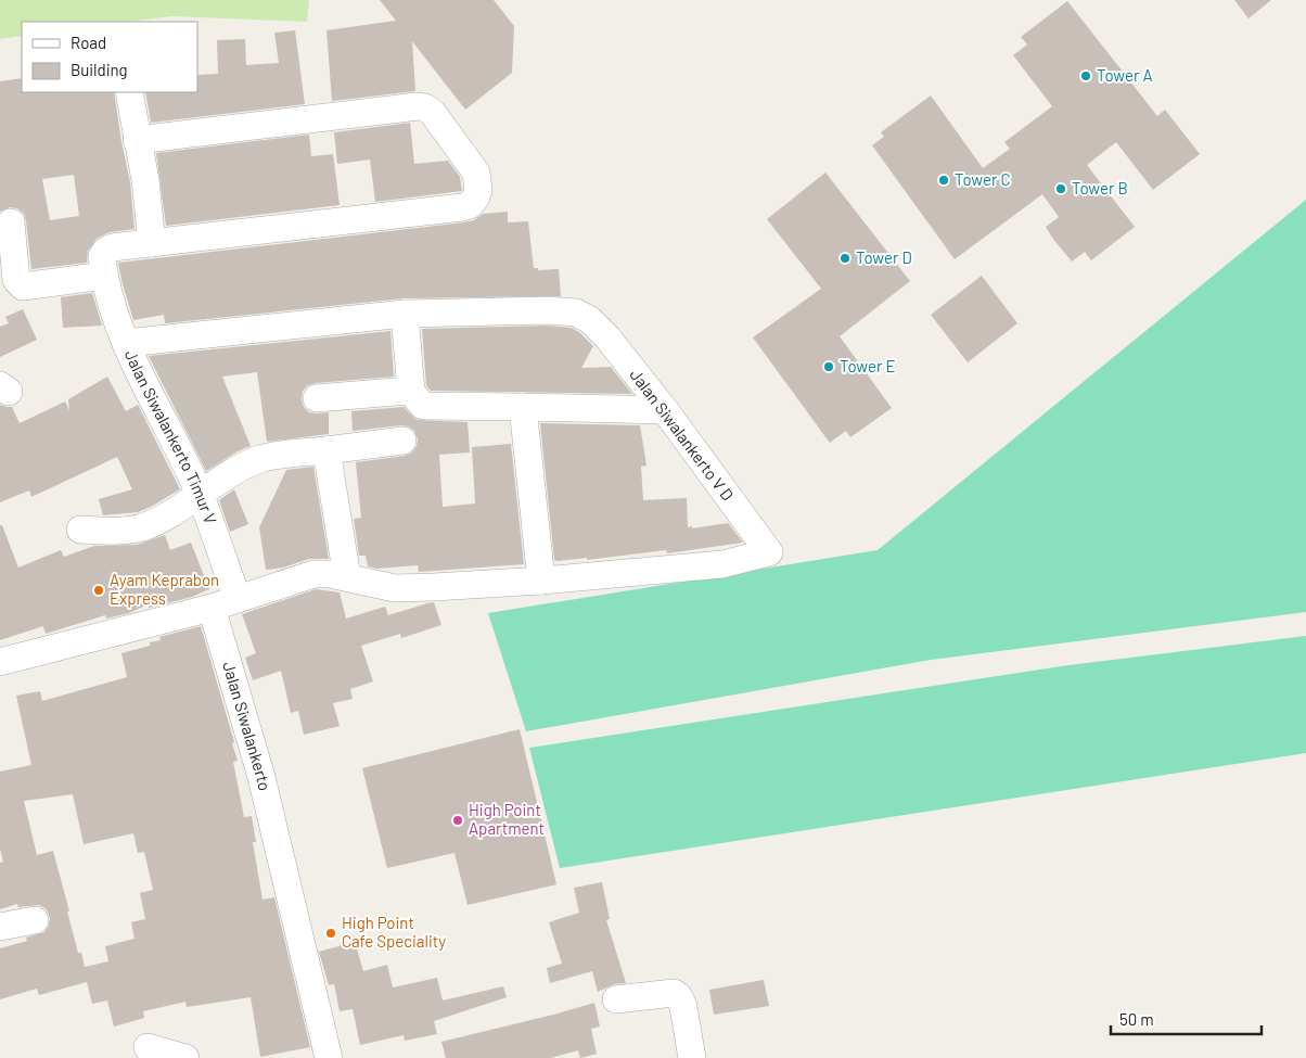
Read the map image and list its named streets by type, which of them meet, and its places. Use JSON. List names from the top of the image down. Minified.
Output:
{"streets":{"street":["Jalan Siwalankerto V D","Jalan Siwalankerto Timur V","Jalan Siwalankerto"]},"places":["Tower A","Tower C","Tower B","Tower D","Tower E","Ayam Keprabon Express","High Point Apartment","High Point Cafe Speciality"],"legend":["Road","Building"],"scale_bar":"50 m"}
